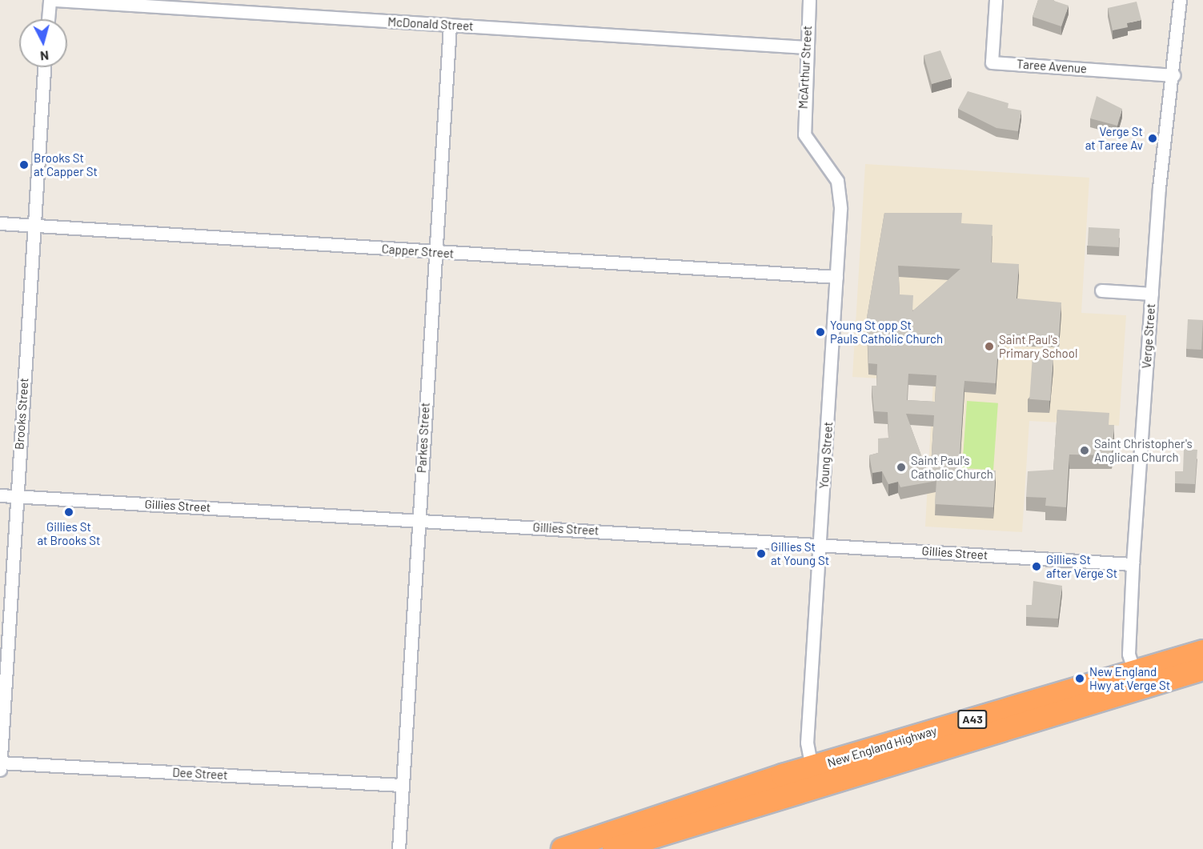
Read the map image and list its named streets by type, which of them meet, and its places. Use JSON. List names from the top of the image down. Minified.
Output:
{"streets":{"highway":["A43","New England Highway"],"street":["McDonald Street","Taree Avenue","McArthur Street","Capper Street","Verge Street","Brooks Street","Parkes Street","Young Street","Gillies Street","Dee Street"]},"crossings":[["McDonald Street","McArthur Street"],["McDonald Street","Parkes Street"],["Taree Avenue","Verge Street"],["McArthur Street","Young Street"],["Capper Street","Brooks Street"],["Capper Street","Parkes Street"],["Capper Street","Young Street"],["Verge Street","Gillies Street"],["Verge Street","New England Highway"],["Brooks Street","Gillies Street"],["Brooks Street","Dee Street"],["Parkes Street","Gillies Street"],["Parkes Street","Dee Street"],["Young Street","Gillies Street"],["Young Street","New England Highway"]],"places":["Verge St at Taree Av","Brooks St at Capper St","Young St opp St Pauls Catholic Church","Saint Paul's Primary School","Saint Christopher's Anglican Church","Saint Paul's Catholic Church","Gillies St at Brooks St","Gillies St at Young St","Gillies St after Verge St","New England Hwy at Verge St"],"north":"bottom"}
